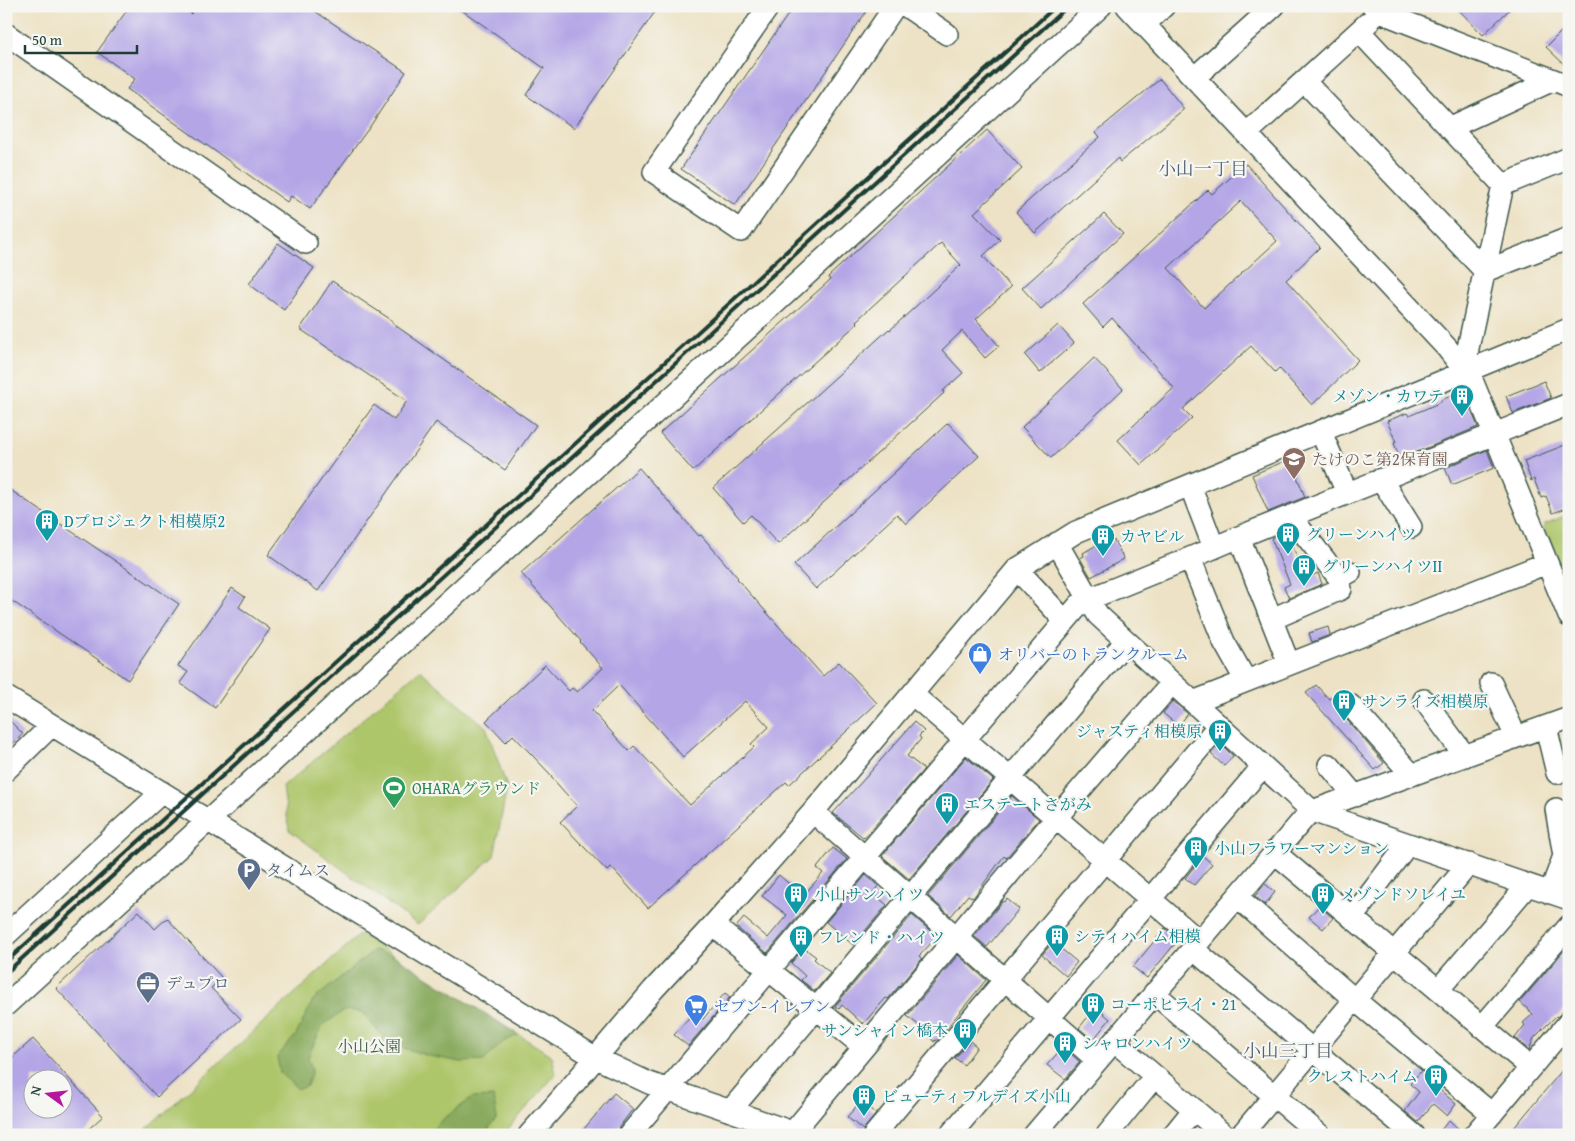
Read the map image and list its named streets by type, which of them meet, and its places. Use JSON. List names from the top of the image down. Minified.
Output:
{"districts":["小山一丁目","小山三丁目"],"parks":["小山公園"],"places":{"building":["メゾン・カワテ","Dプロジェクト相模原2","グリーンハイツ","カヤビル","グリーンハイツⅡ","サンライズ相模原","ジャスティ相模原","エステートさがみ","小山フラワーマンション","小山サンハイツ","メゾンドソレイユ","シティハイム相模","フレンド・ハイツ","コーポヒライ・21","サンシャイン橋本","シャロンハイツ","クレストハイム","ビューティフルデイズ小山"],"school or university":["たけのこ第2保育園"],"shop":["オリバーのトランクルーム"],"sports":["OHARAグラウンド"],"parking":["タイムス"],"office":["デュプロ"],"supermarket":["セブン-イレブン"]},"scale_bar":"50 m","north":"left"}
